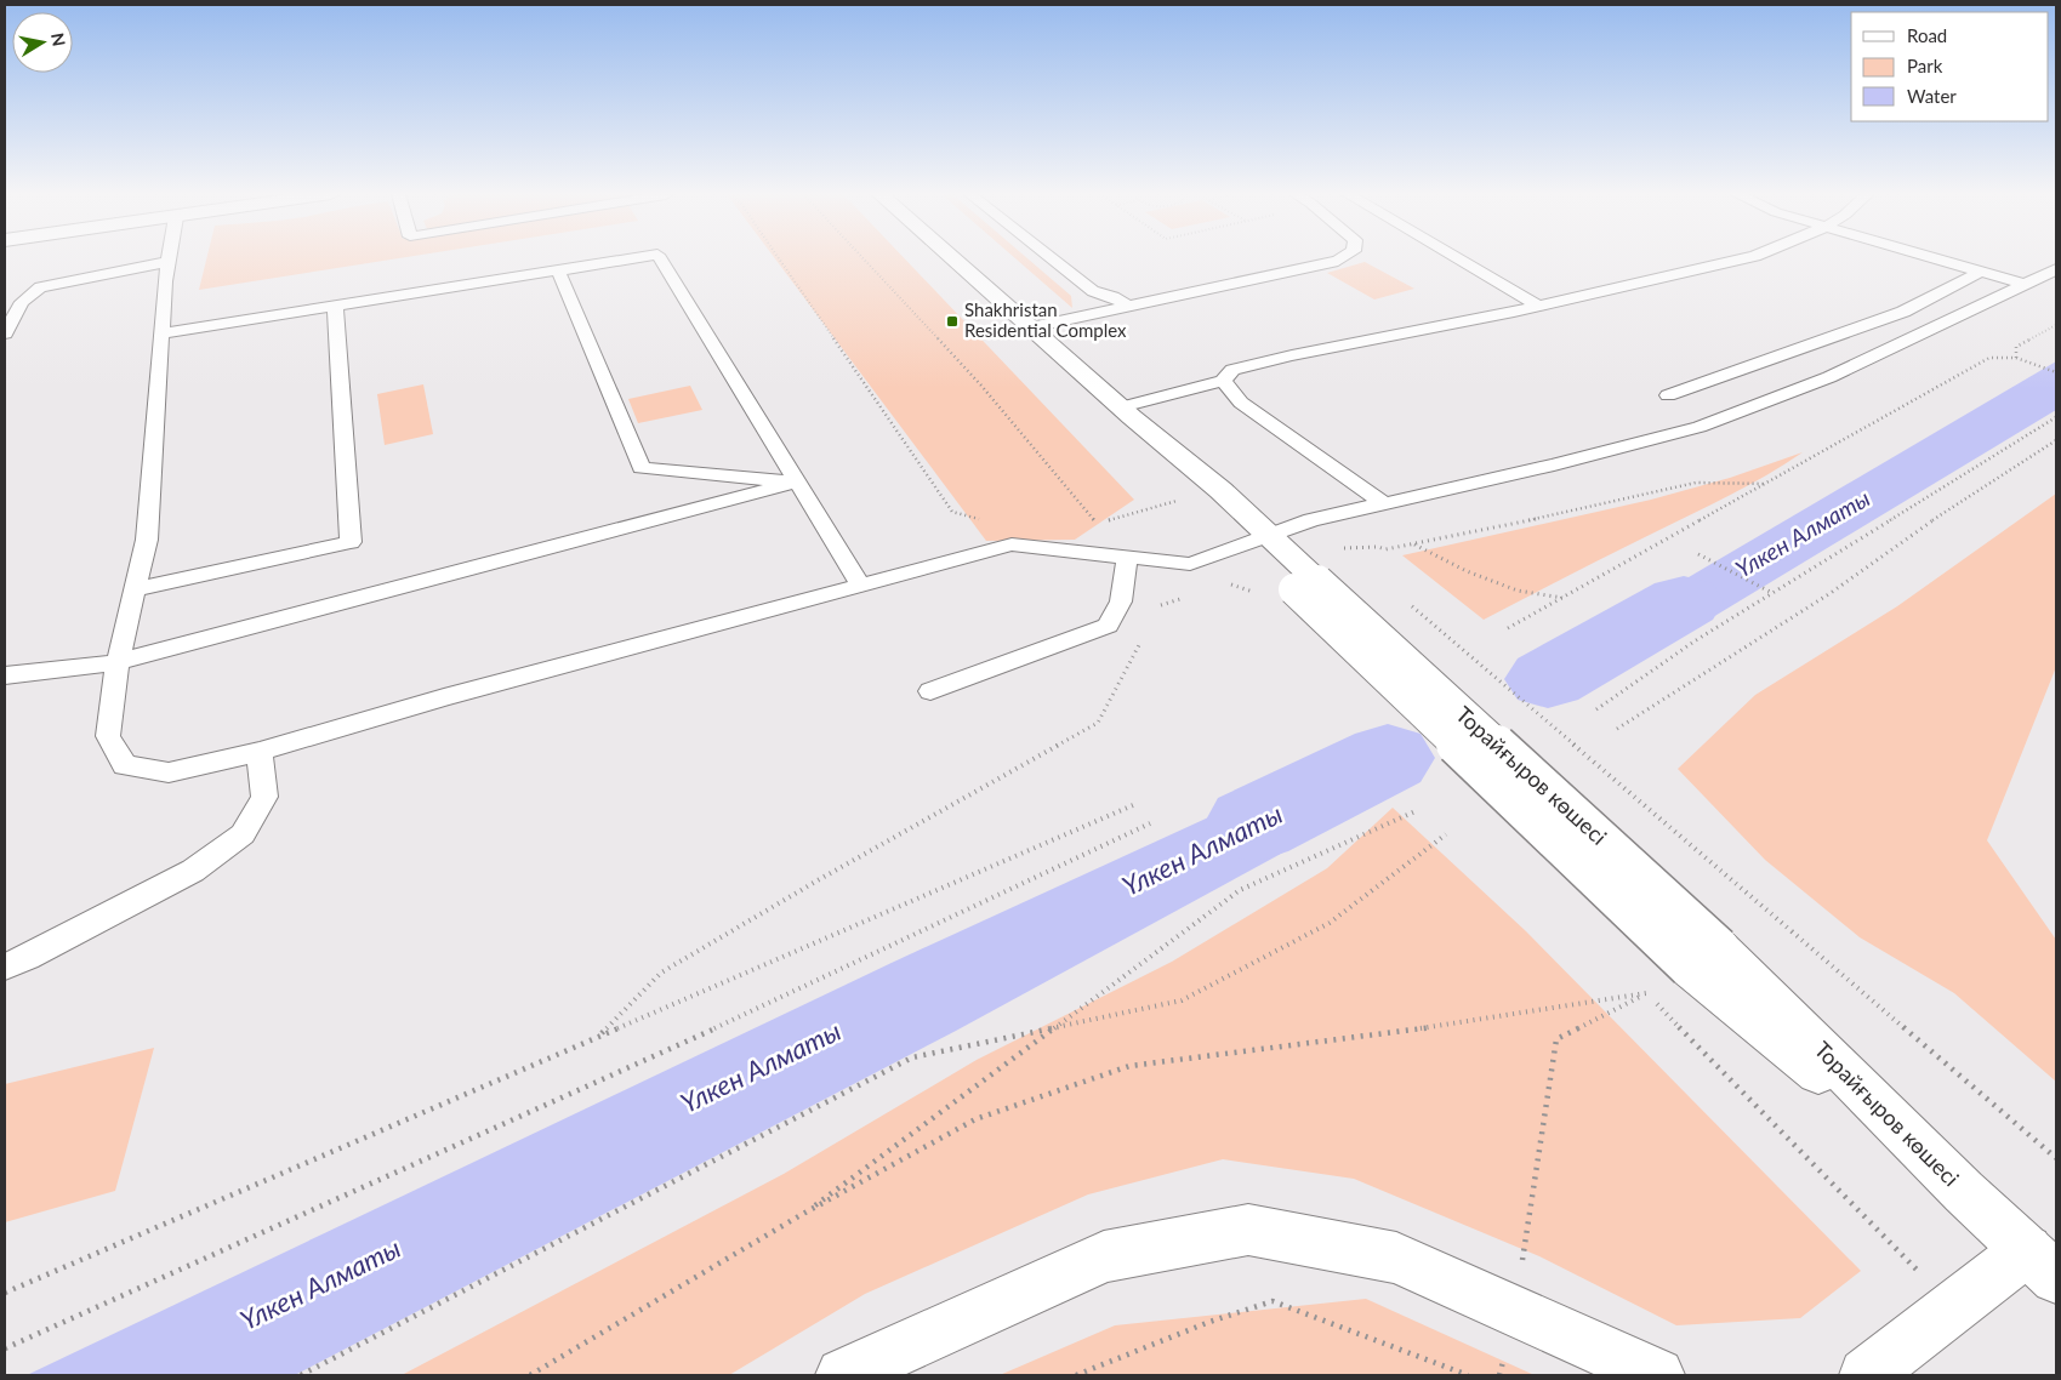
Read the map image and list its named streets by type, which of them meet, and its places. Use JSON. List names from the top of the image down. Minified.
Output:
{"streets":{"street":["Торайғыров көшесі"]},"water":["Үлкен Алматы"],"places":{"transit":["Shakhristan Residential Complex"]},"legend":["Road","Park","Water"],"north":"right"}
